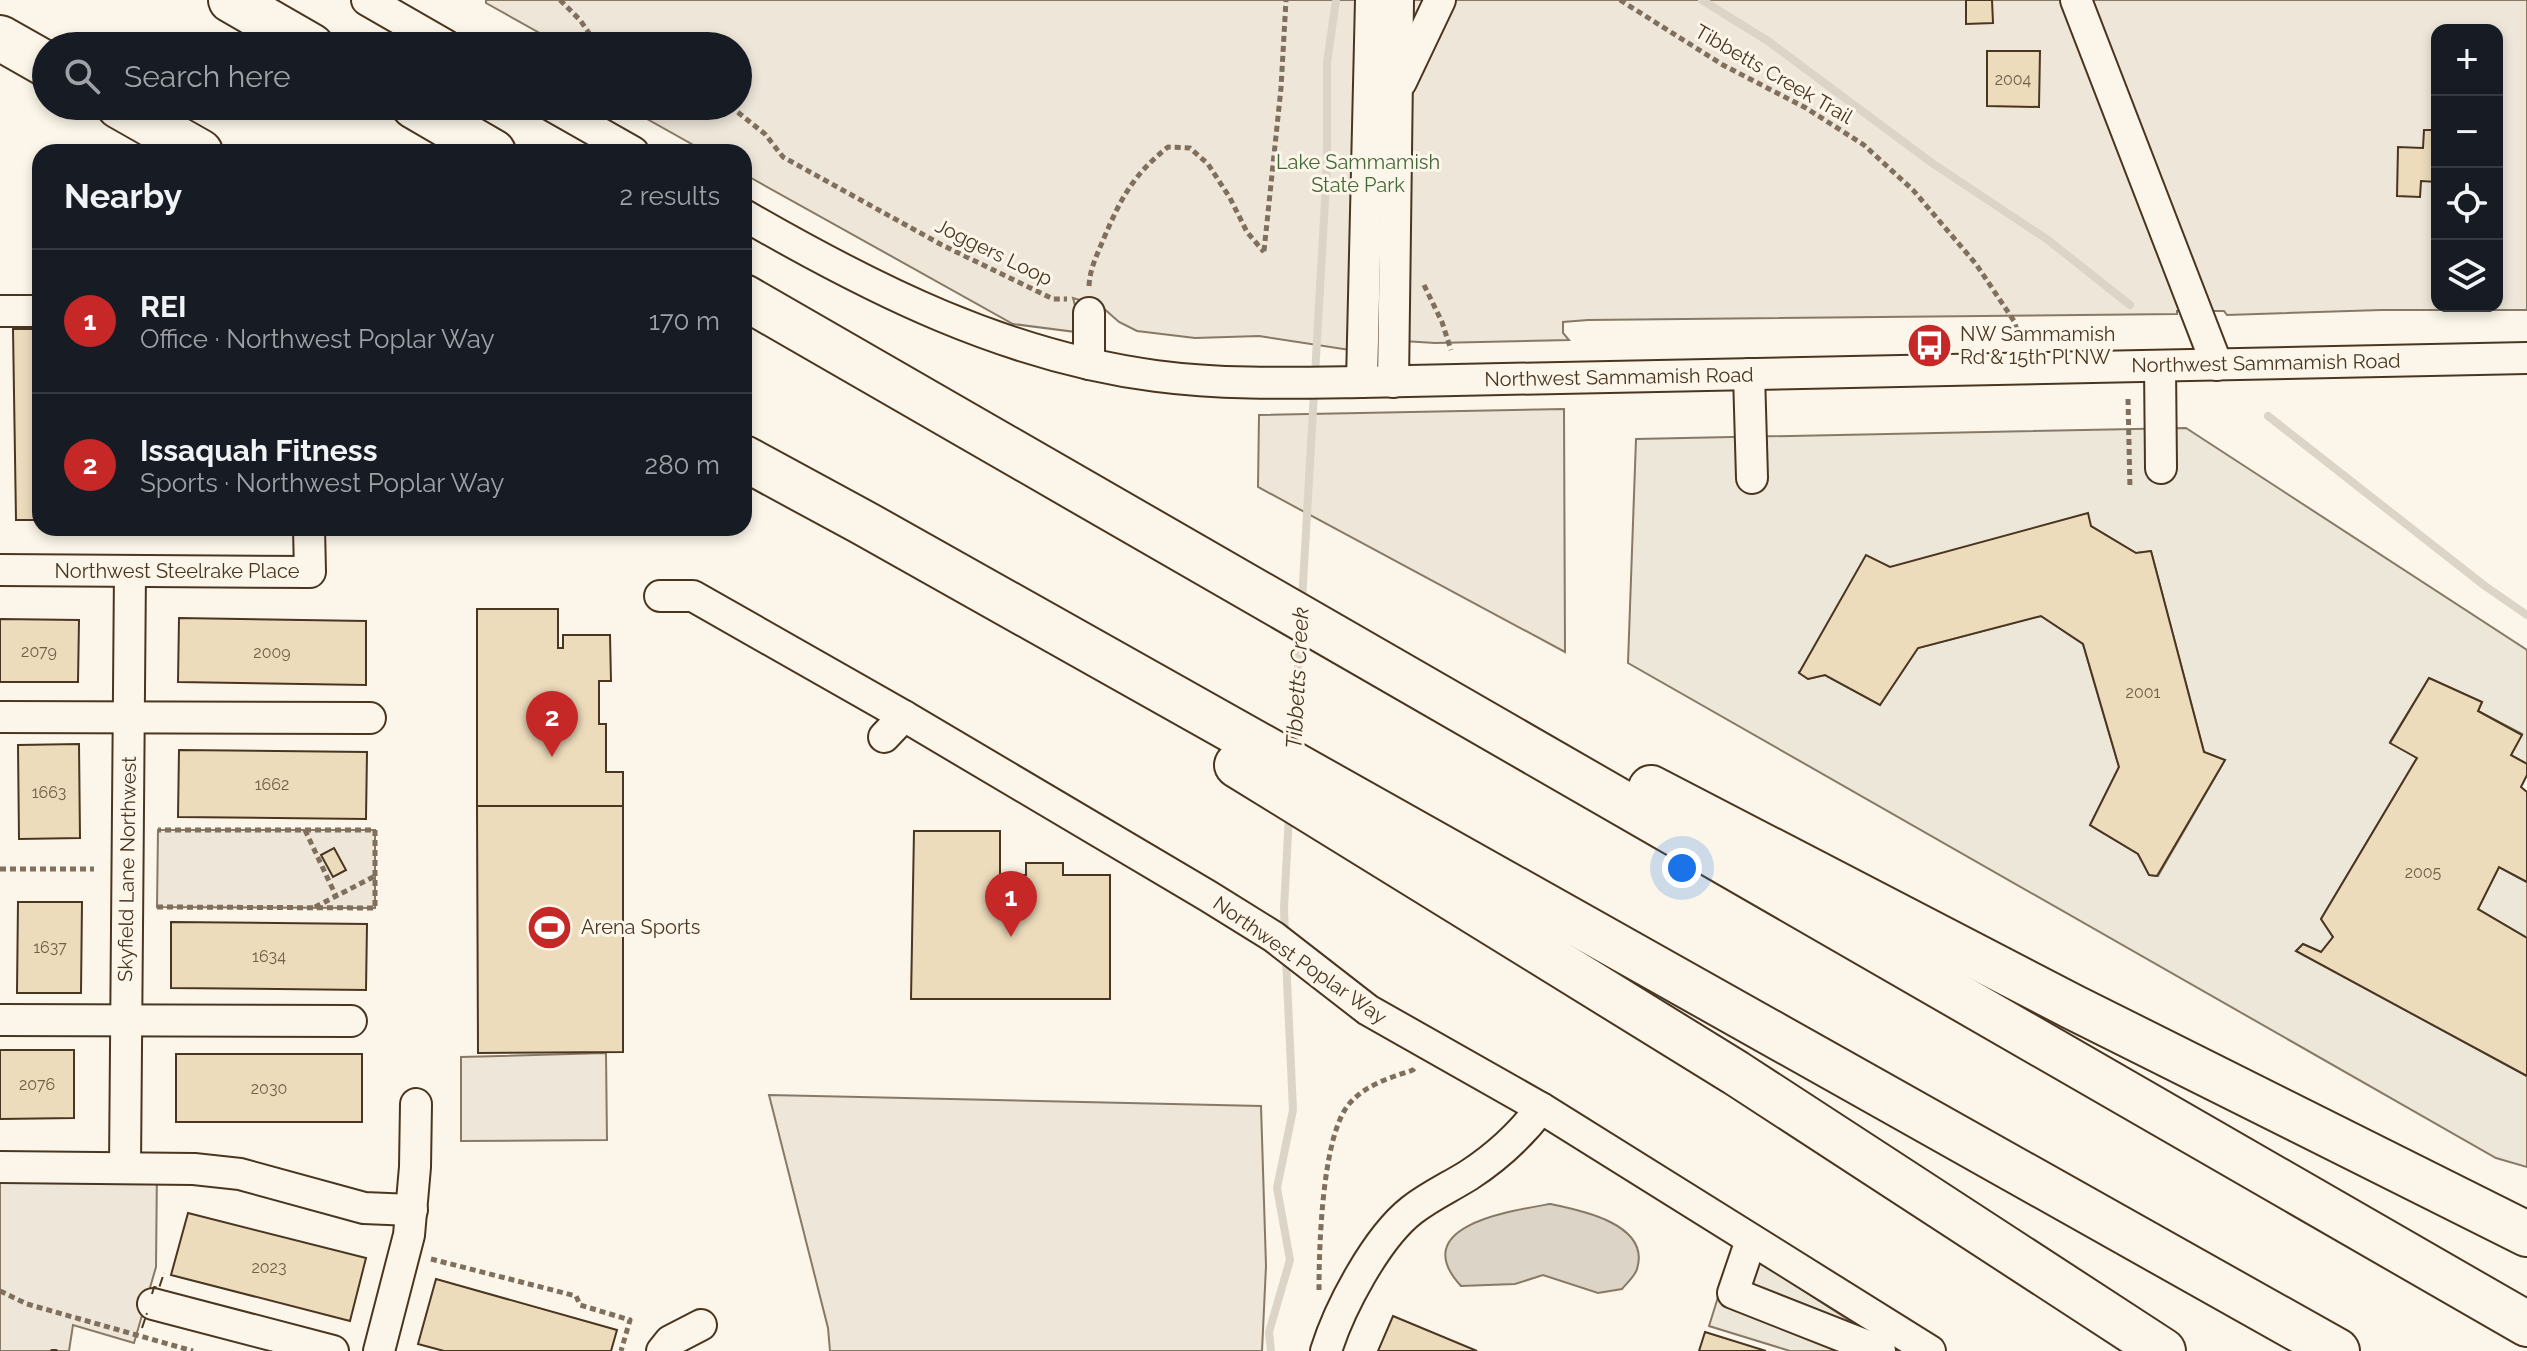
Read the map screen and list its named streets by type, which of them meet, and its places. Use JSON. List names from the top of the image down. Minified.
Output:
{"streets":{"street":["Northwest Sammamish Road","Northwest Steelrake Place","Skyfield Lane Northwest","Northwest Poplar Way"],"path":["Tibbetts Creek Trail","Joggers Loop"]},"crossings":[["Northwest Steelrake Place","Skyfield Lane Northwest"]],"water":["Tibbetts Creek"],"parks":["Lake Sammamish State Park"],"places":{"bus stop":["NW Sammamish Rd & 15th Pl NW"],"sports":["Arena Sports"]},"house_numbers":["2004","2079","2009","2001","1662","1663","2005","1637","1634","2076","2030","2023"],"page":{"map_buttons":["+","−"],"search":"Search here","heading":["Nearby","2 results"],"list":[{"mark":"1","name":"REI","note":"Office · Northwest Poplar Way","value":"170 m"},{"mark":"2","name":"Issaquah Fitness","note":"Sports · Northwest Poplar Way","value":"280 m"}],"pins":["2","1"]}}
